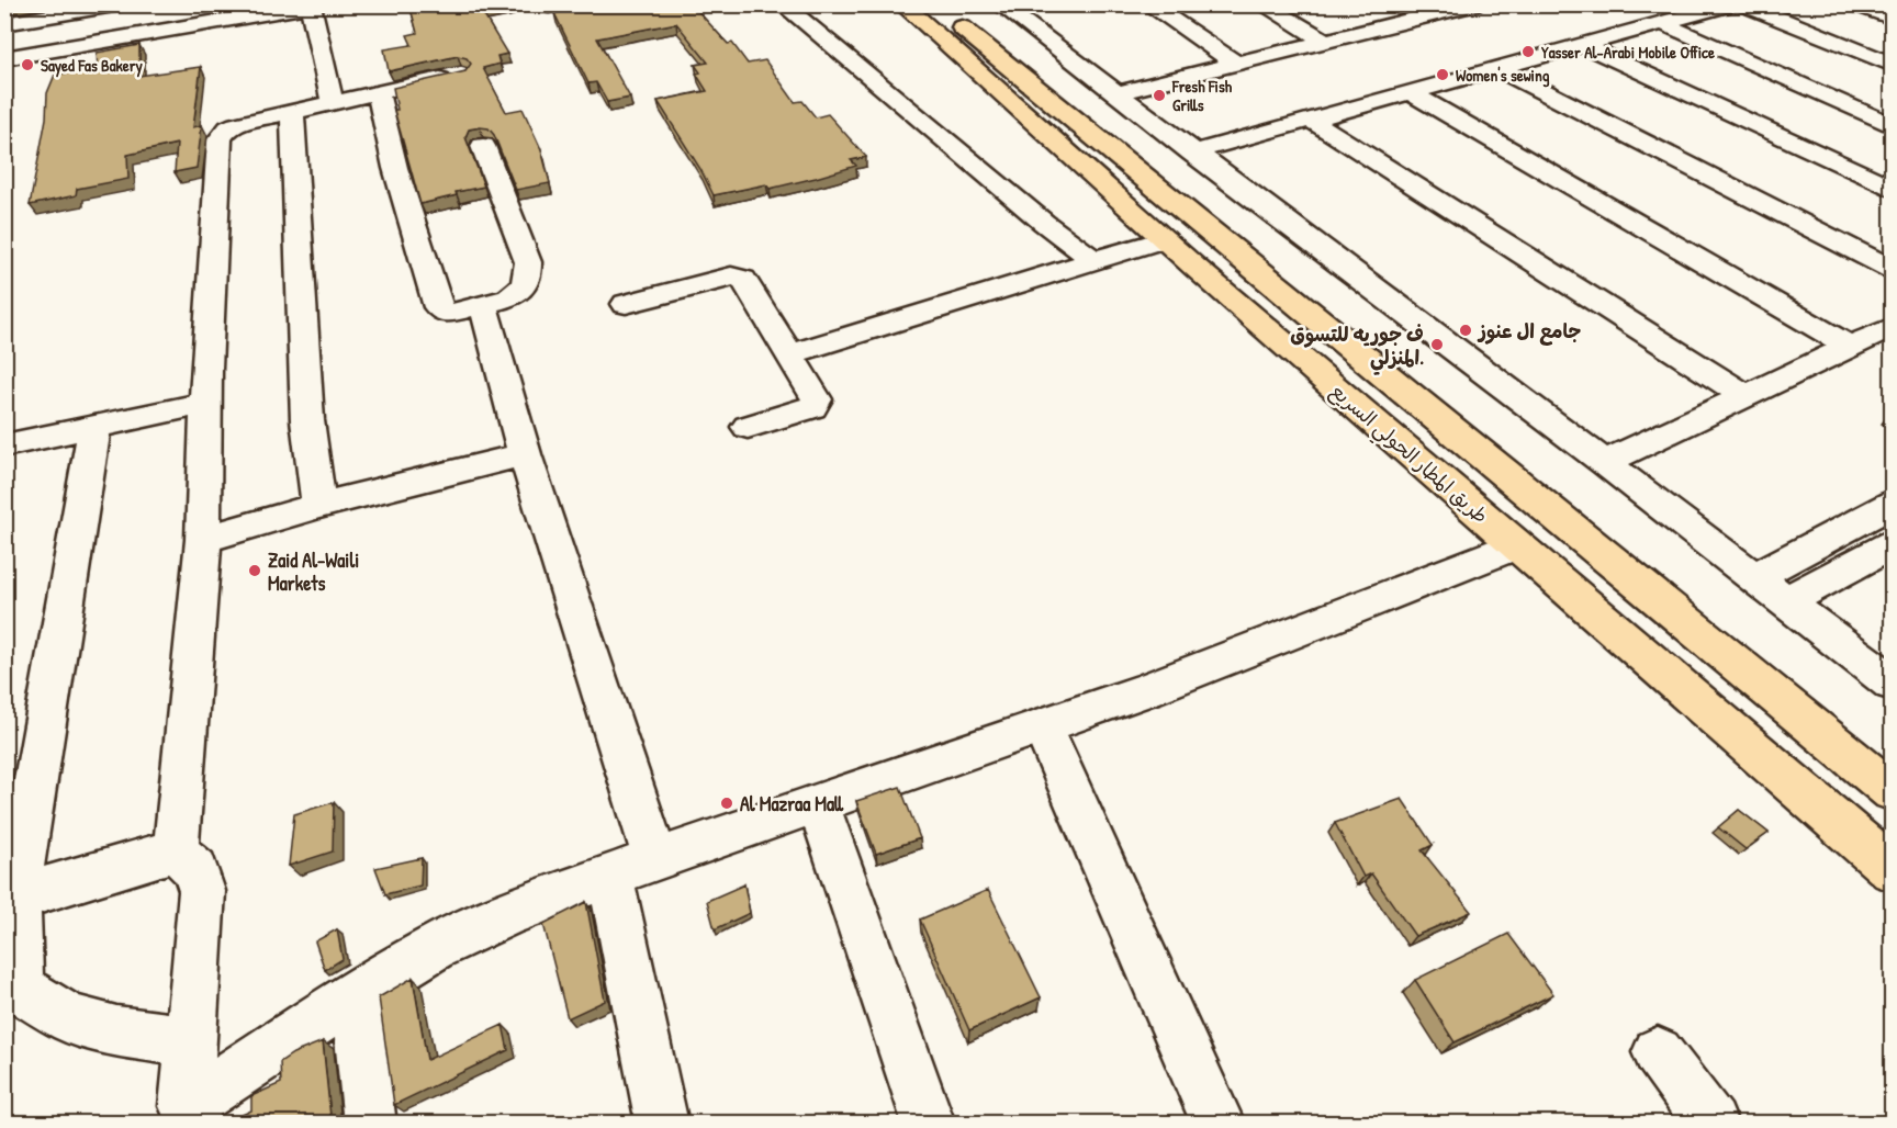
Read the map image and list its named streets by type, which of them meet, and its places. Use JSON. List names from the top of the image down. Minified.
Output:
{"streets":{"highway":["طريق المطار الحولي السريع"]},"places":["Yasser Al-Arabi Mobile Office","Sayed Fas Bakery","Women's sewing","Fresh Fish Grills","جامع ال عنوز","ف جوريه للتسوق المنزلي.","Zaid Al-Waili Markets","Al Mazraa Mall"]}
